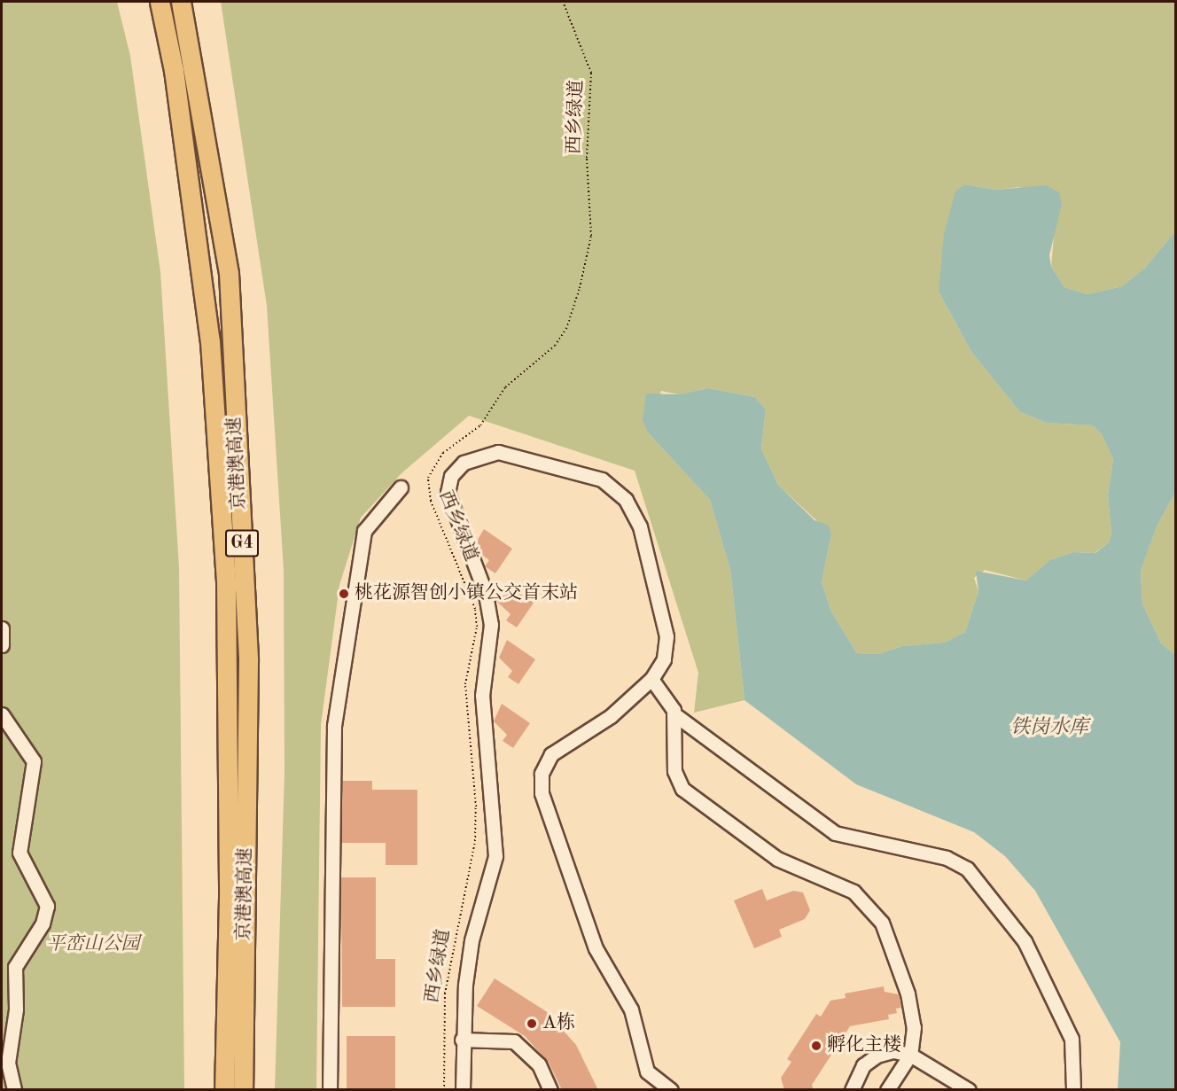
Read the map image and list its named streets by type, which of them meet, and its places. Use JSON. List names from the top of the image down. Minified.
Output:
{"streets":{"highway":["京港澳高速","G4"],"path":["西乡绿道"]},"water":["铁岗水库"],"parks":["平峦山公园"],"places":["桃花源智创小镇公交首末站","A栋","孵化主楼"]}
